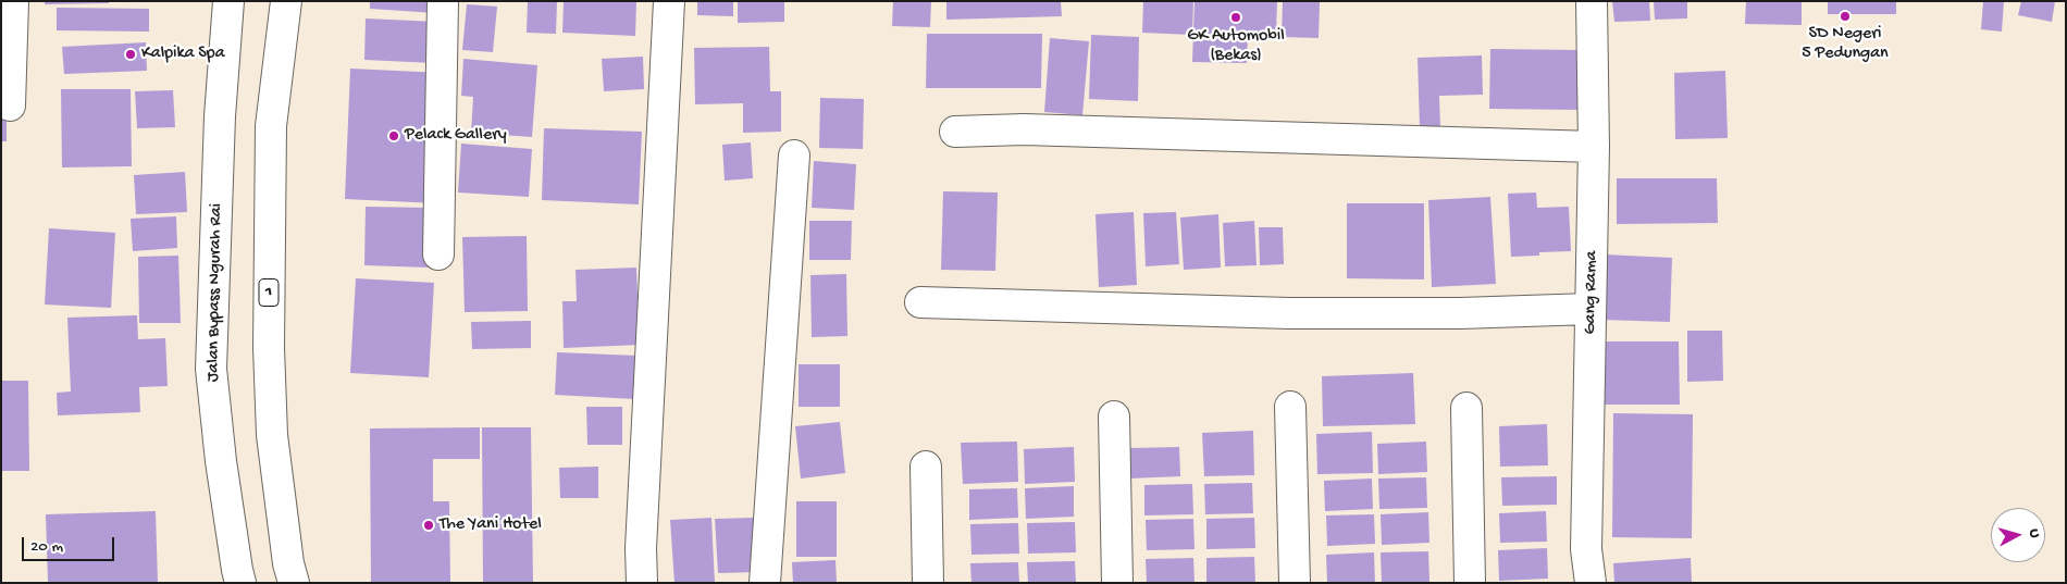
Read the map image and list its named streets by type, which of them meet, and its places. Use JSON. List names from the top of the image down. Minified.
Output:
{"streets":{"main road":["Jalan Bypass Ngurah Rai","1","Gang Rama"]},"places":["SD Negeri 5 Pedungan","GK Automobil (Bekas)","Kalpika Spa","Pelack Gallery","The Yani Hotel"],"scale_bar":"20 m","north":"right"}
